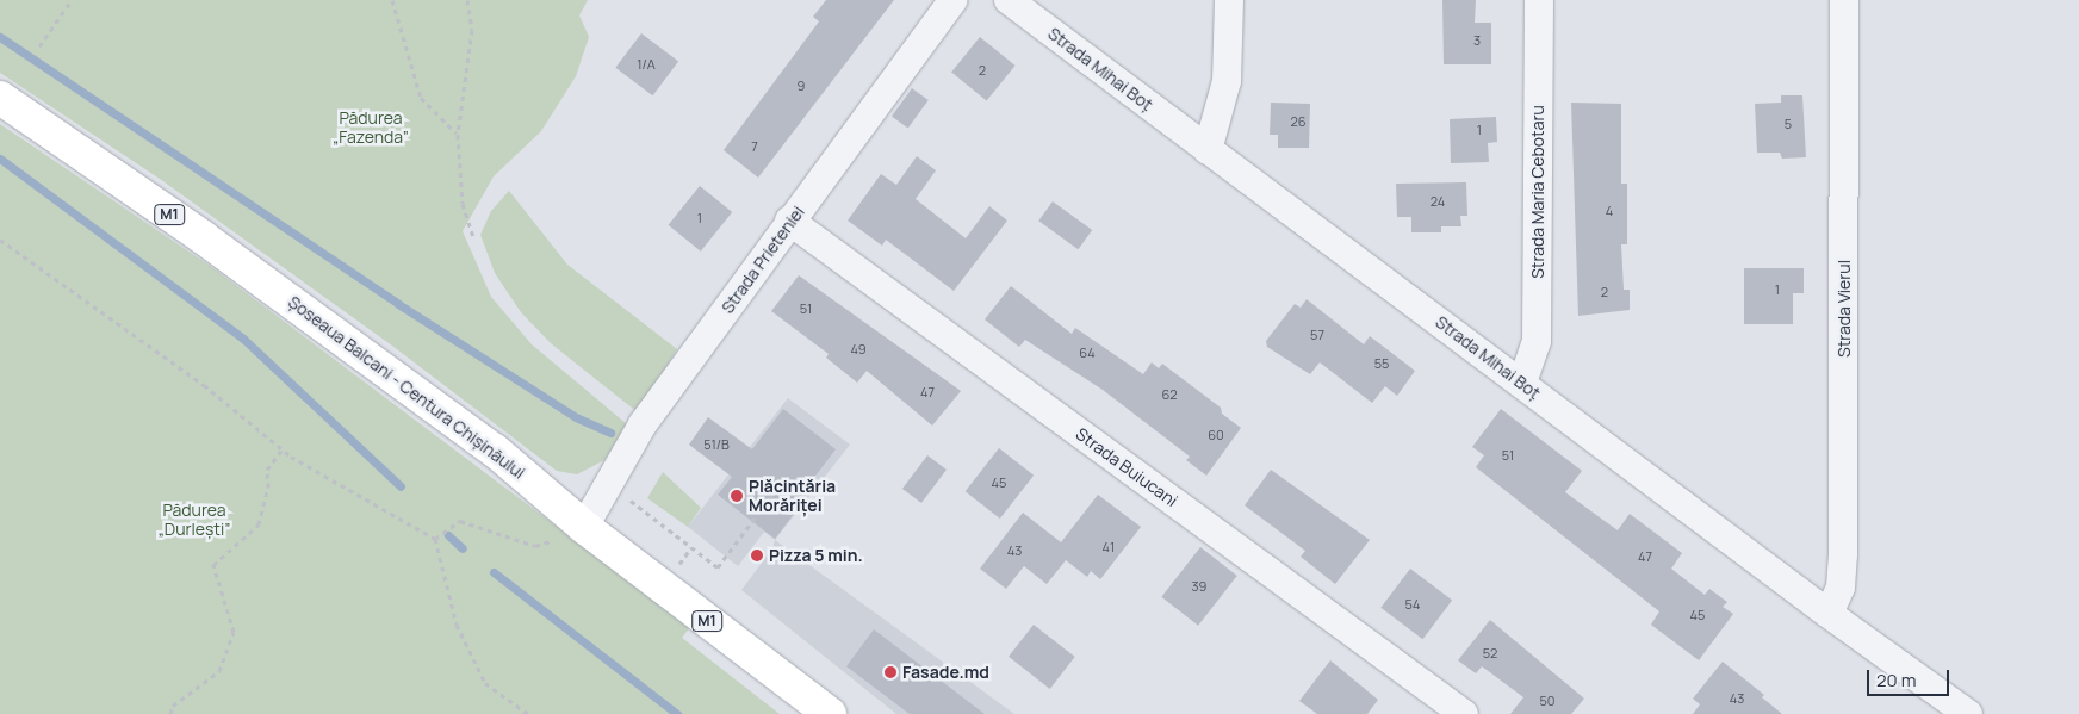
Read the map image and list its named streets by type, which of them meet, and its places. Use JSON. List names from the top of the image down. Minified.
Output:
{"streets":{"highway":["M1","Șoseaua Balcani - Centura Chișinăului"],"street":["Strada Mihai Boț","Strada Maria Cebotaru","Strada Prieteniei","Strada Vierul","Strada Buiucani"]},"crossings":[["Strada Mihai Boț","Strada Maria Cebotaru"],["Strada Mihai Boț","Strada Vierul"],["Strada Prieteniei","Șoseaua Balcani - Centura Chișinăului"],["Strada Prieteniei","Strada Buiucani"]],"parks":["Pădurea „Fazenda”","Pădurea „Durlești”"],"places":["Plăcintăria Morăriței","Pizza 5 min.","Fasade.md"],"house_numbers":["3","1/A","2","9","26","5","1","7","24","4","1","1","2","51","57","49","64","55","47","62","60","51/B","51","45","41","43","47","39","54","45","52","43","50"],"scale_bar":"20 m"}
